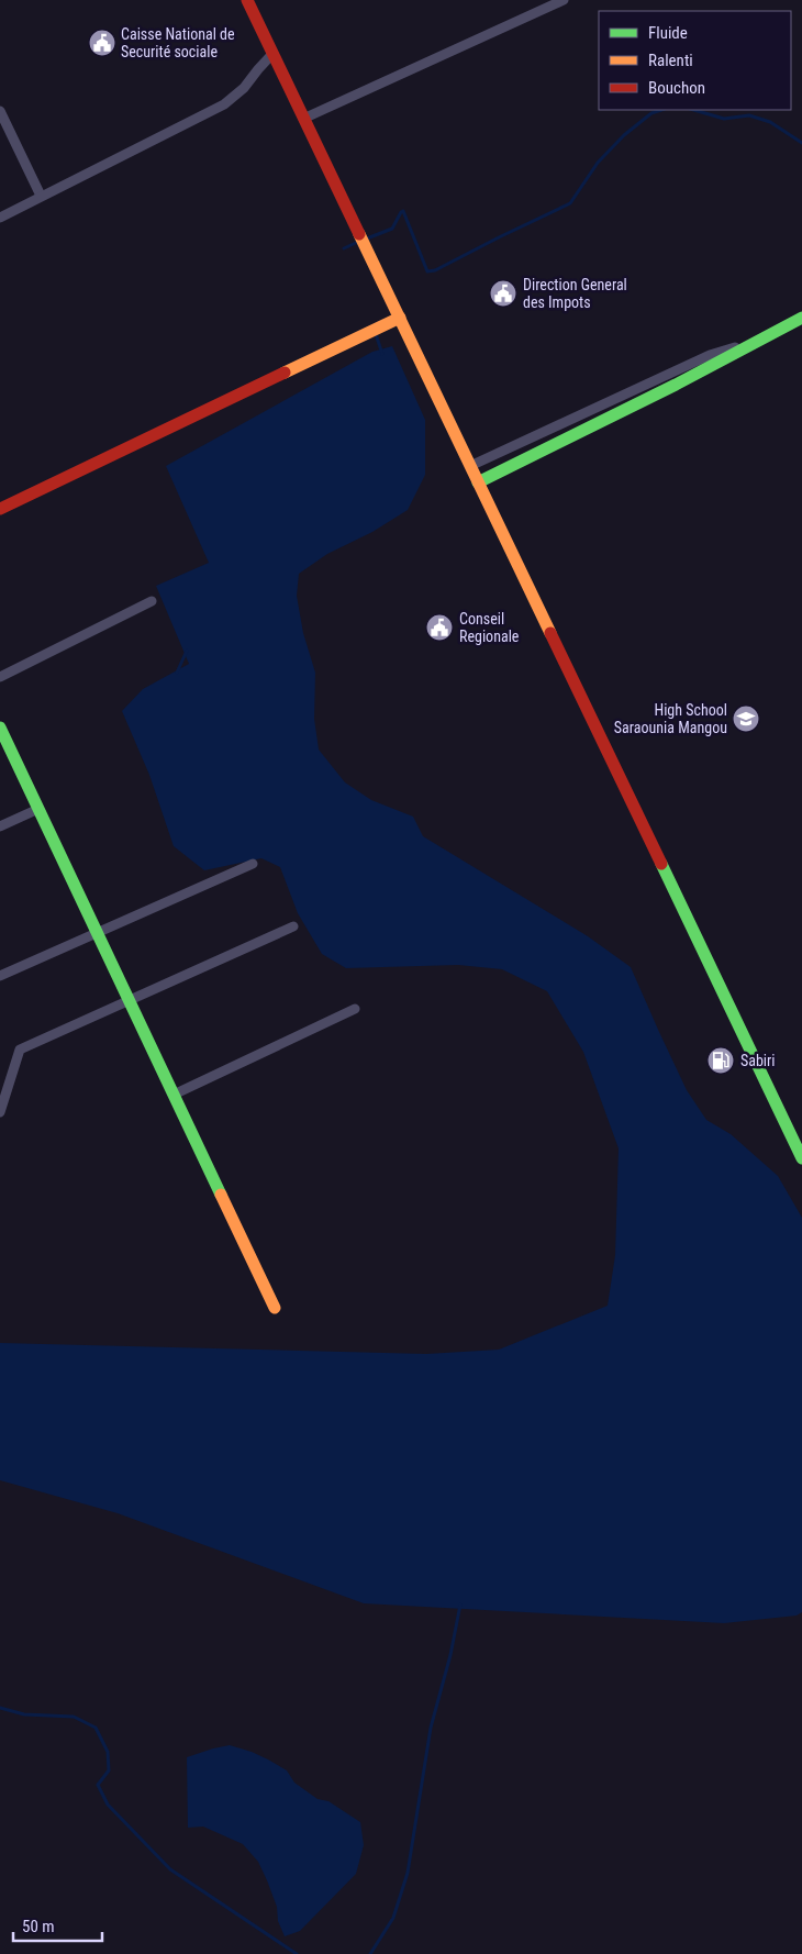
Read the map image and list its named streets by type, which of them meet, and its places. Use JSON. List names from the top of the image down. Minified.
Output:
{"places":{"public building":["Caisse National de Securité sociale","Direction General des Impots","Conseil Regionale"],"school or university":["High School Saraounia Mangou"],"fuel station":["Sabiri"]},"legend":["Fluide","Ralenti","Bouchon"],"scale_bar":"50 m"}
